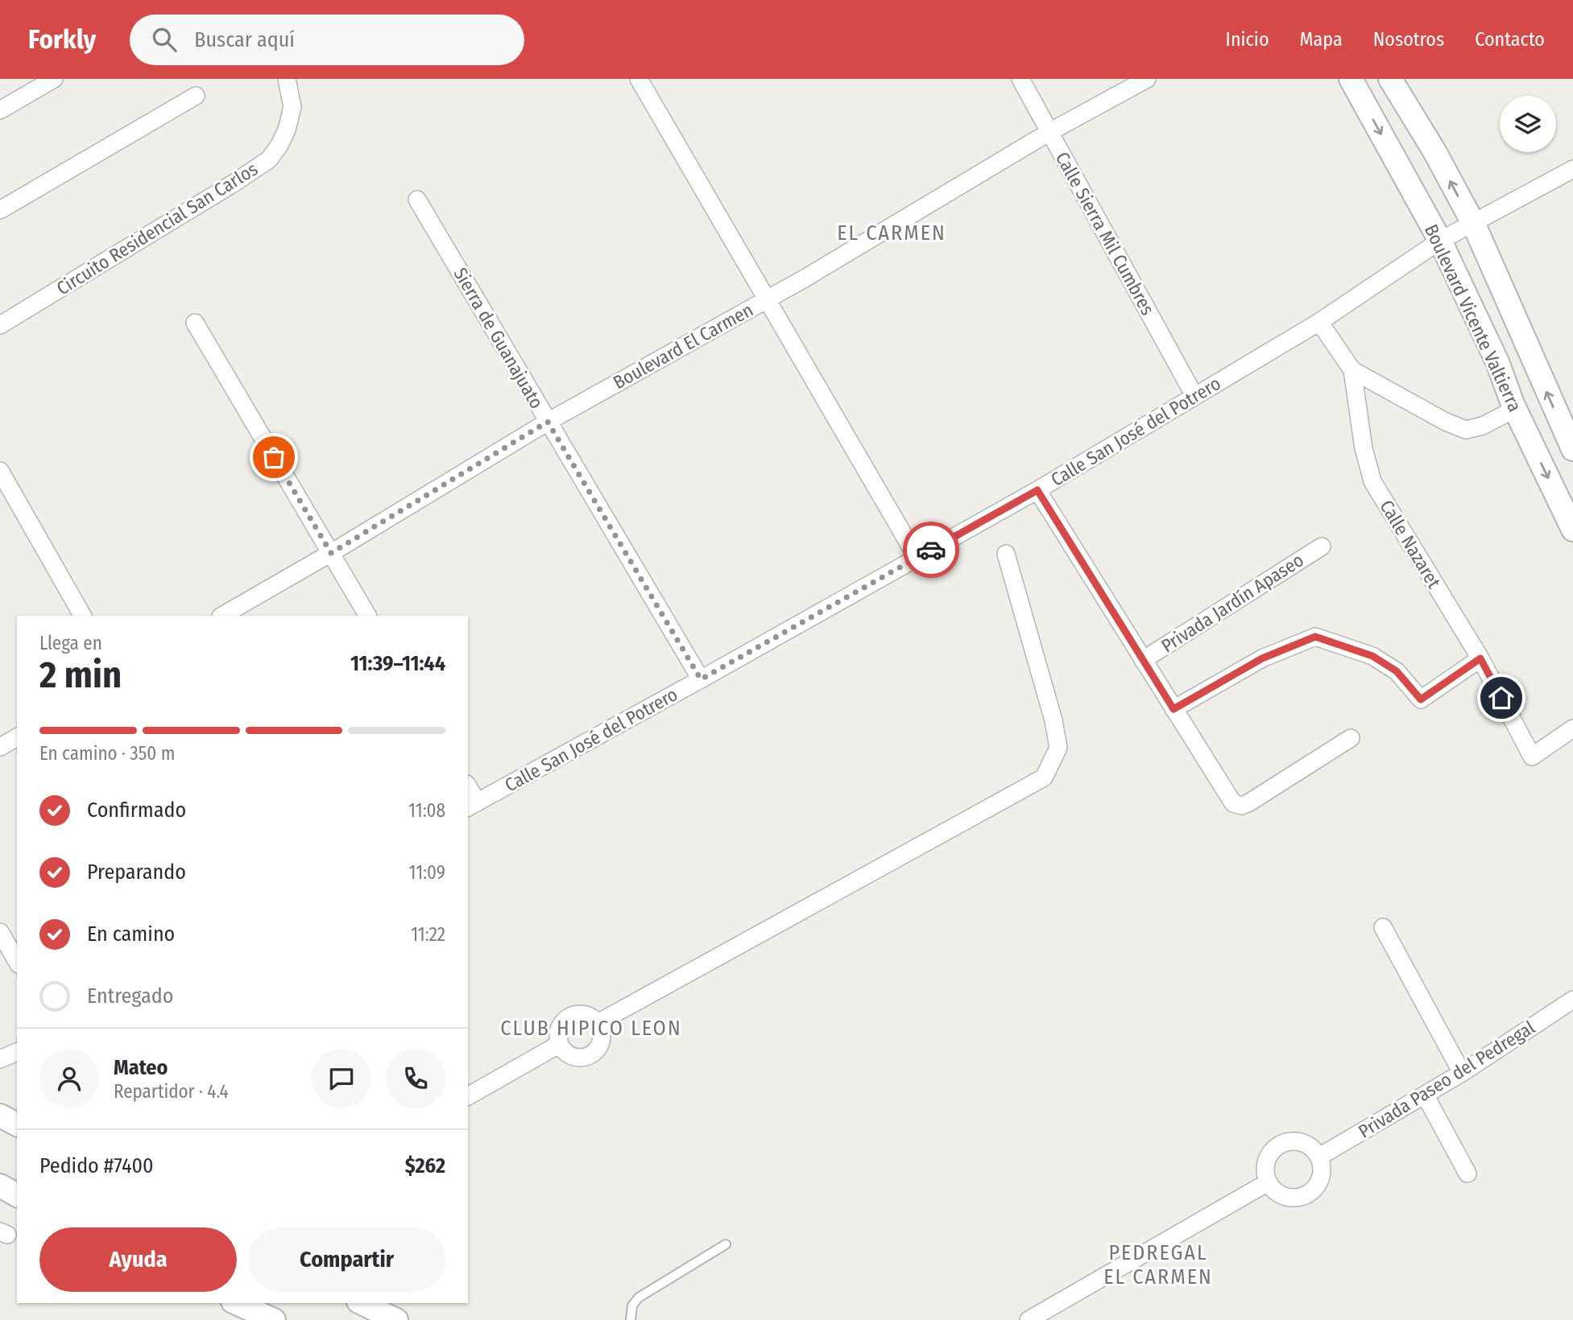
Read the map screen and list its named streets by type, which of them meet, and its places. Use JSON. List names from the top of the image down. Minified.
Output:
{"streets":{"main road":["Boulevard Vicente Valtierra"],"street":["Circuito Residencial San Carlos","Calle Sierra Mil Cumbres","Sierra de Guanajuato","Boulevard El Carmen","Calle San José del Potrero","Calle Nazaret","Privada Jardín Apaseo","Privada Paseo del Pedregal"]},"crossings":[["Calle Sierra Mil Cumbres","Boulevard El Carmen"],["Boulevard Vicente Valtierra","Calle San José del Potrero"],["Sierra de Guanajuato","Boulevard El Carmen"],["Sierra de Guanajuato","Calle San José del Potrero"],["Calle San José del Potrero","Calle Nazaret"]],"districts":["EL CARMEN","CLUB HIPICO LEON","PEDREGAL EL CARMEN"],"page":{"header":"Forkly","search":"Buscar aquí","nav":["Inicio","Mapa","Nosotros","Contacto"],"heading":["2 min","Llega en","11:39–11:44"],"panel":["Mateo","Repartidor · 4.4","Pedido #7400","$262"],"bar":"En camino · 350 m","list":[["Confirmado","11:08"],["Preparando","11:09"],["En camino","11:22"],"Entregado"],"buttons":["Ayuda","Compartir"]}}
